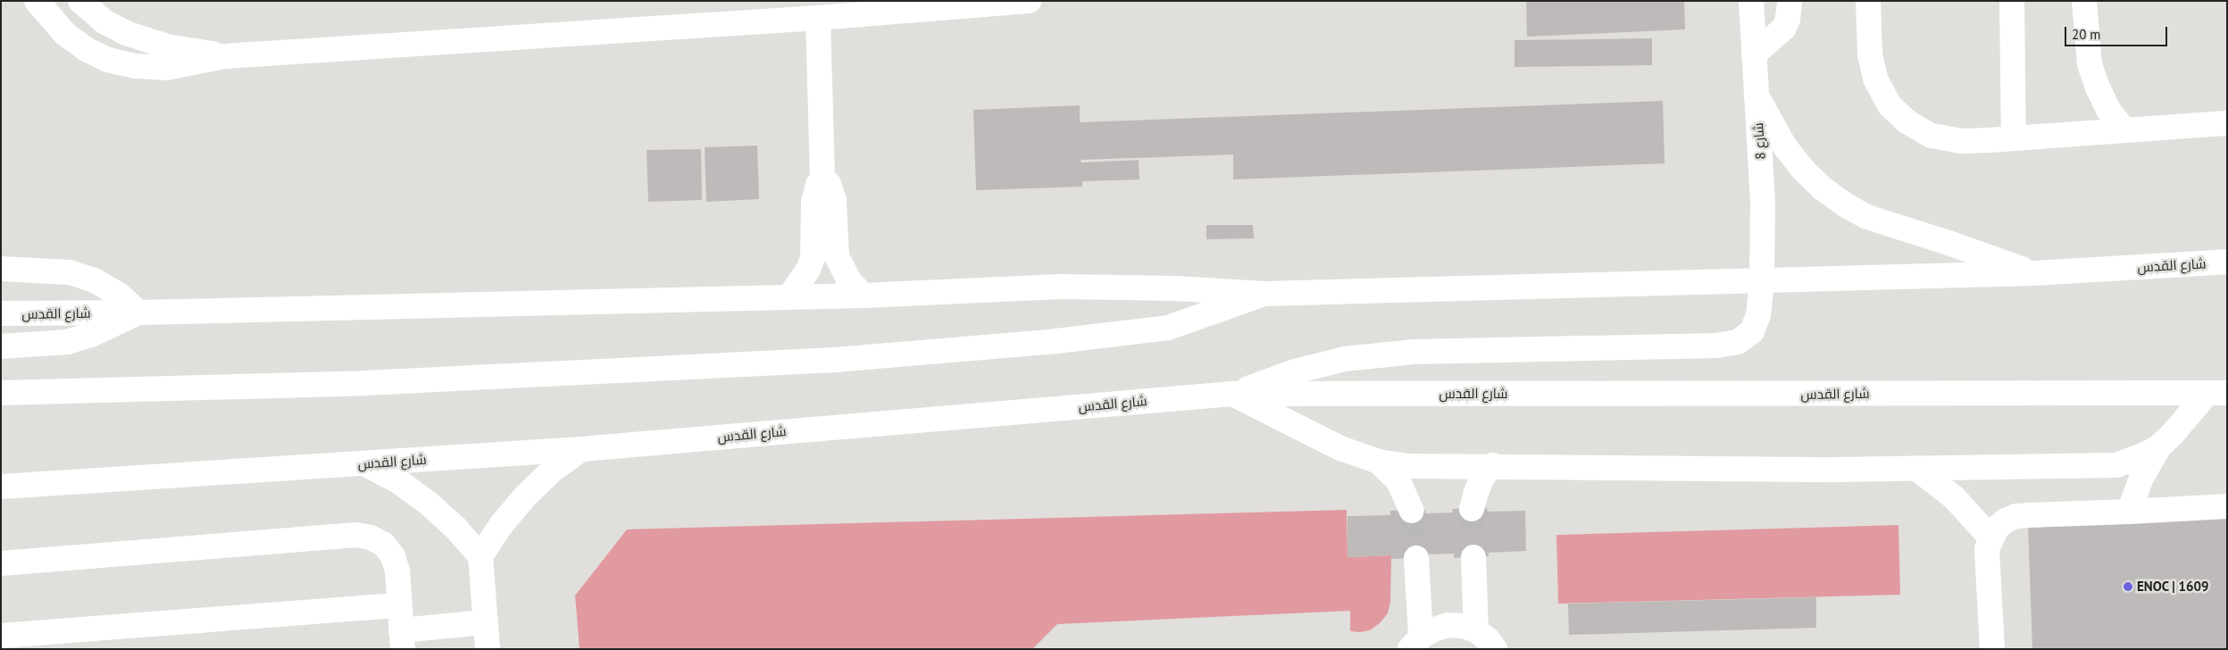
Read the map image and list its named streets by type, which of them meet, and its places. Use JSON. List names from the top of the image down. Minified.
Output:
{"streets":{"main road":["شارع 8","شارع القدس"]},"crossings":[["شارع 8","شارع القدس"]],"places":["ENOC | 1609"],"scale_bar":"20 m"}
